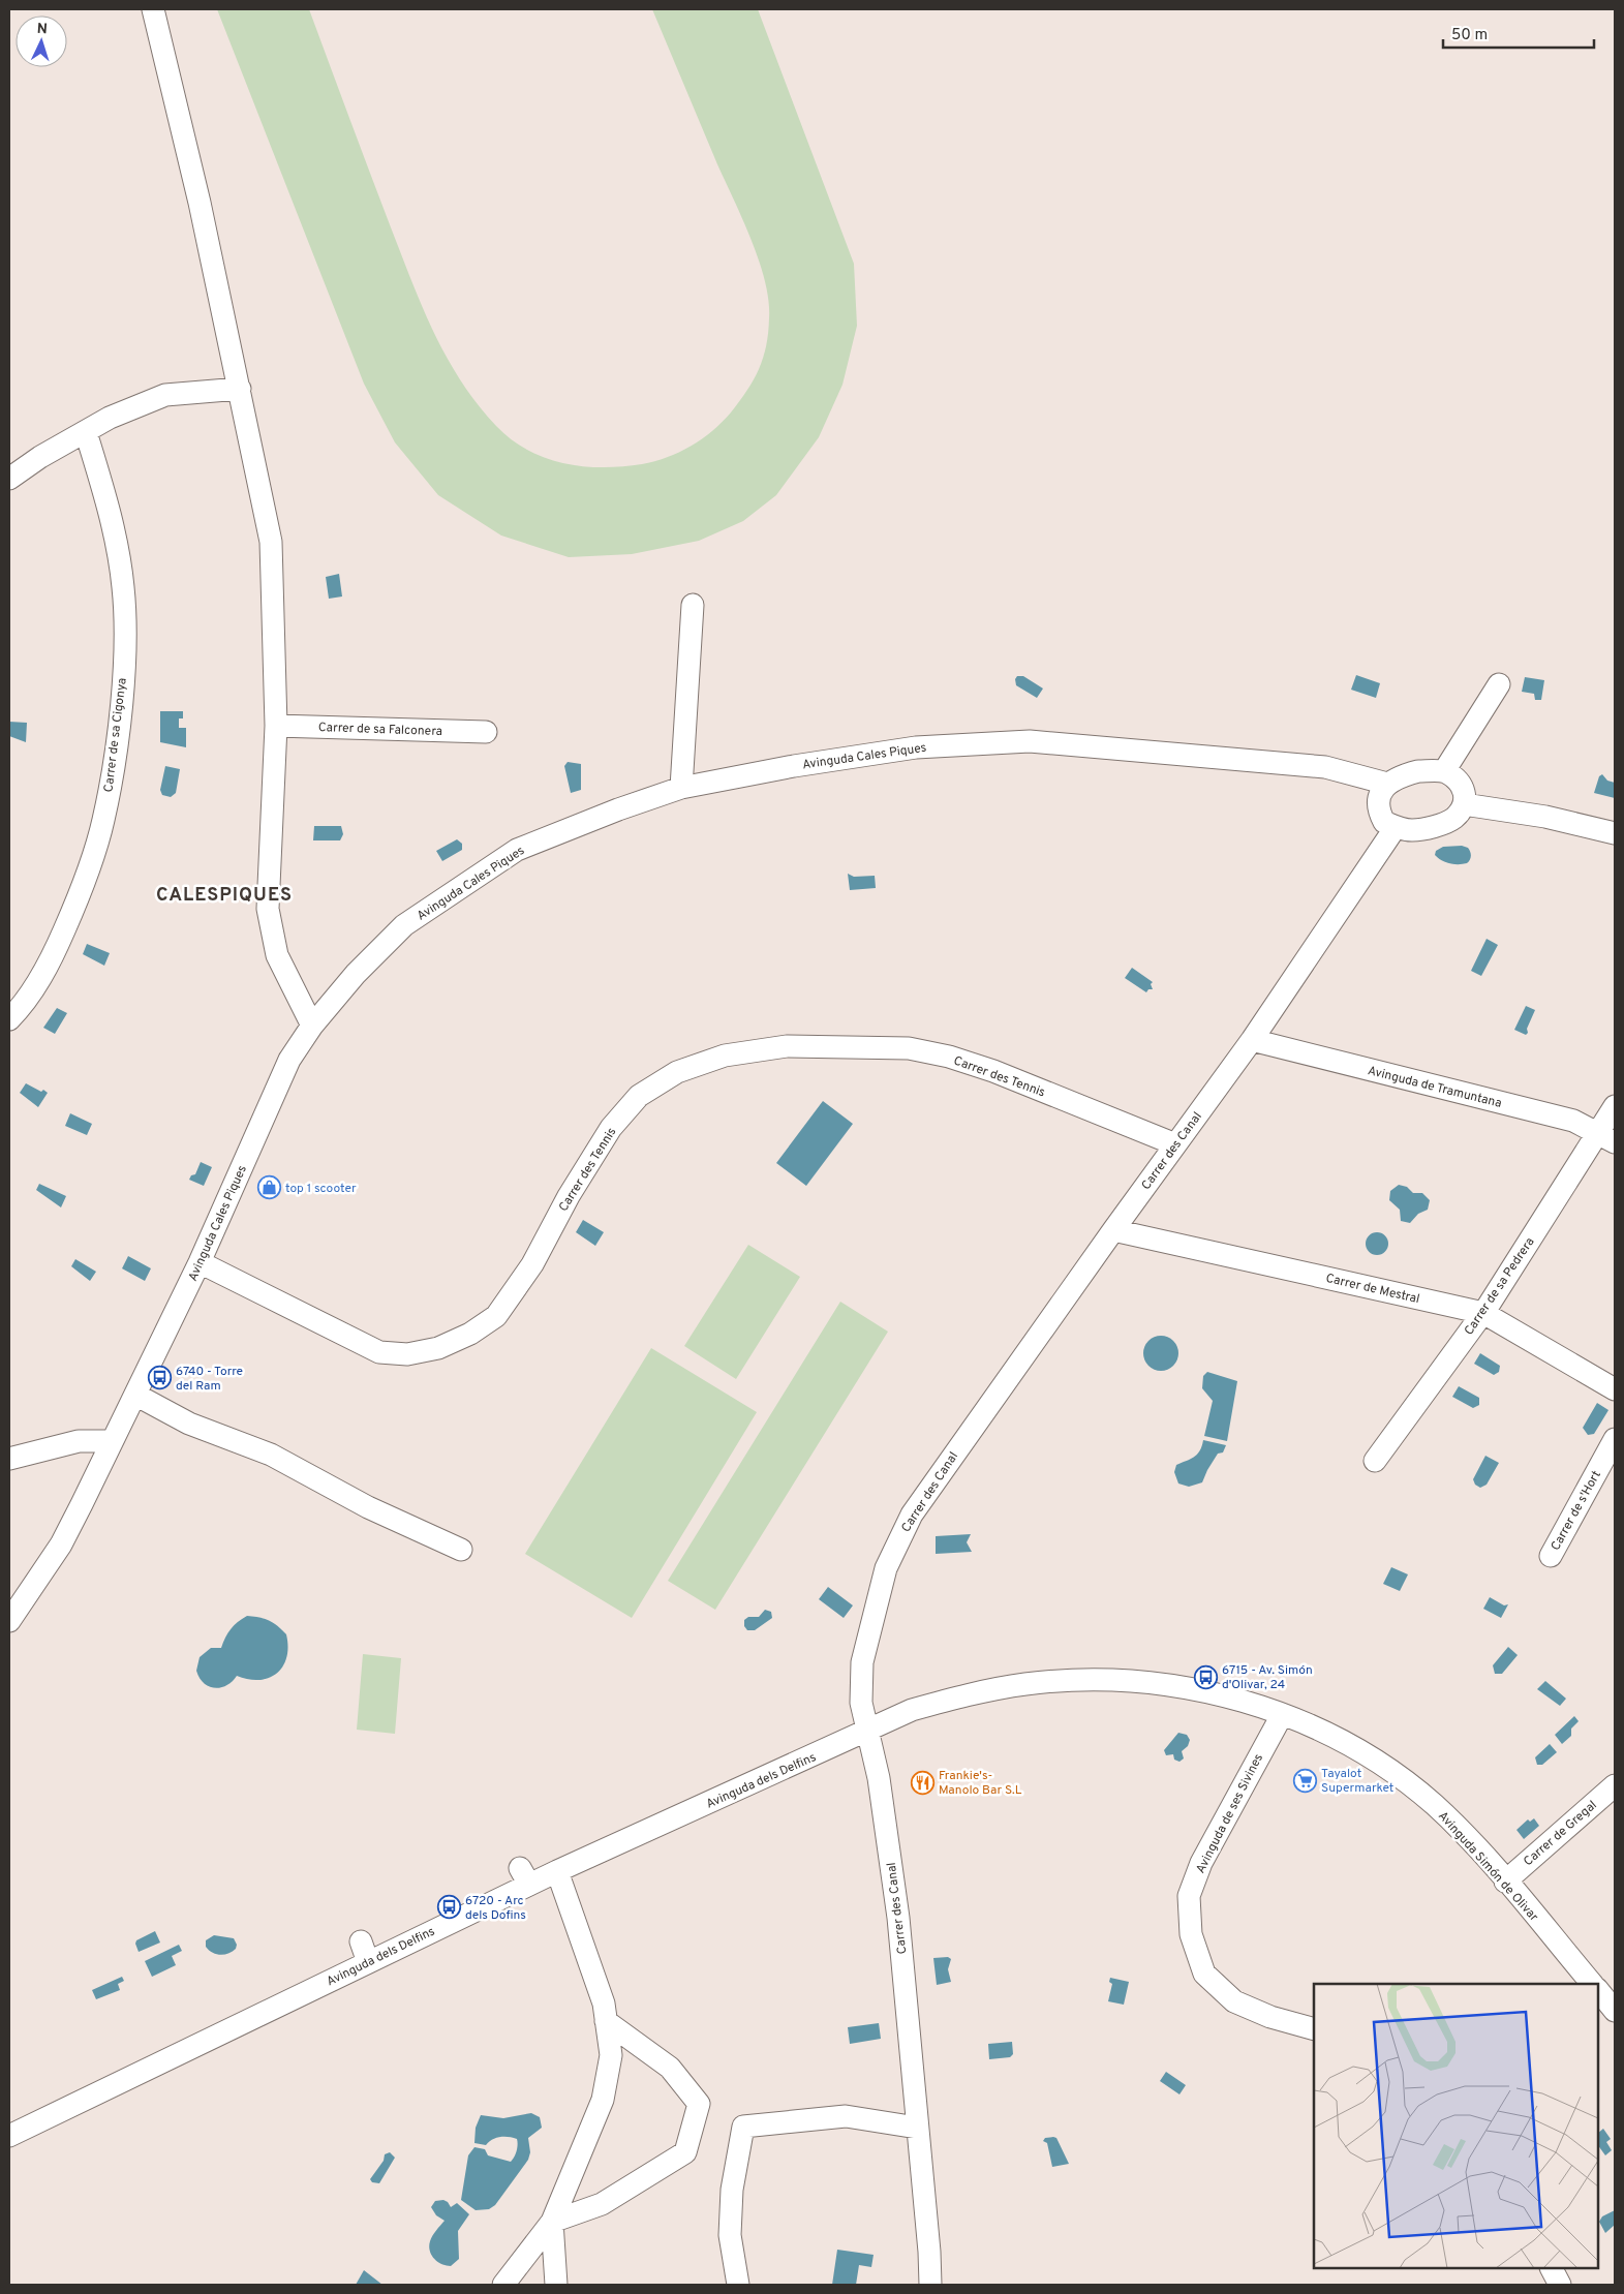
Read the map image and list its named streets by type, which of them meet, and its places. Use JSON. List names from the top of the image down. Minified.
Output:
{"streets":{"street":["Carrer de sa Falconera","Carrer de sa Cigonya","Avinguda Cales Piques","Carrer des Tennis","Avinguda de Tramuntana","Carrer des Canal","Carrer de sa Pedrera","Carrer de Mestral","Carrer de s'Hort","Avinguda dels Delfins","Avinguda de ses Sivines","Carrer de Gregal","Avinguda Simón de Olivar"]},"crossings":[["Avinguda Cales Piques","Carrer des Tennis"],["Avinguda Cales Piques","Carrer des Canal"],["Carrer des Tennis","Carrer des Canal"],["Avinguda de Tramuntana","Carrer des Canal"],["Avinguda de Tramuntana","Carrer de sa Pedrera"],["Carrer des Canal","Carrer de Mestral"],["Carrer des Canal","Avinguda dels Delfins"],["Carrer des Canal","Avinguda Simón de Olivar"],["Carrer de sa Pedrera","Carrer de Mestral"],["Avinguda dels Delfins","Avinguda Simón de Olivar"],["Avinguda de ses Sivines","Avinguda Simón de Olivar"],["Carrer de Gregal","Avinguda Simón de Olivar"]],"districts":["CALESPIQUES"],"places":{"shop":["top 1 scooter"],"bus stop":["6740 - Torre del Ram","6715 - Av. Simón d'Olivar, 24","6720 - Arc dels Dofins"],"supermarket":["Tayalot Supermarket"],"restaurant":["Frankie's- Manolo Bar S.L"]},"scale_bar":"50 m","north":"top"}
